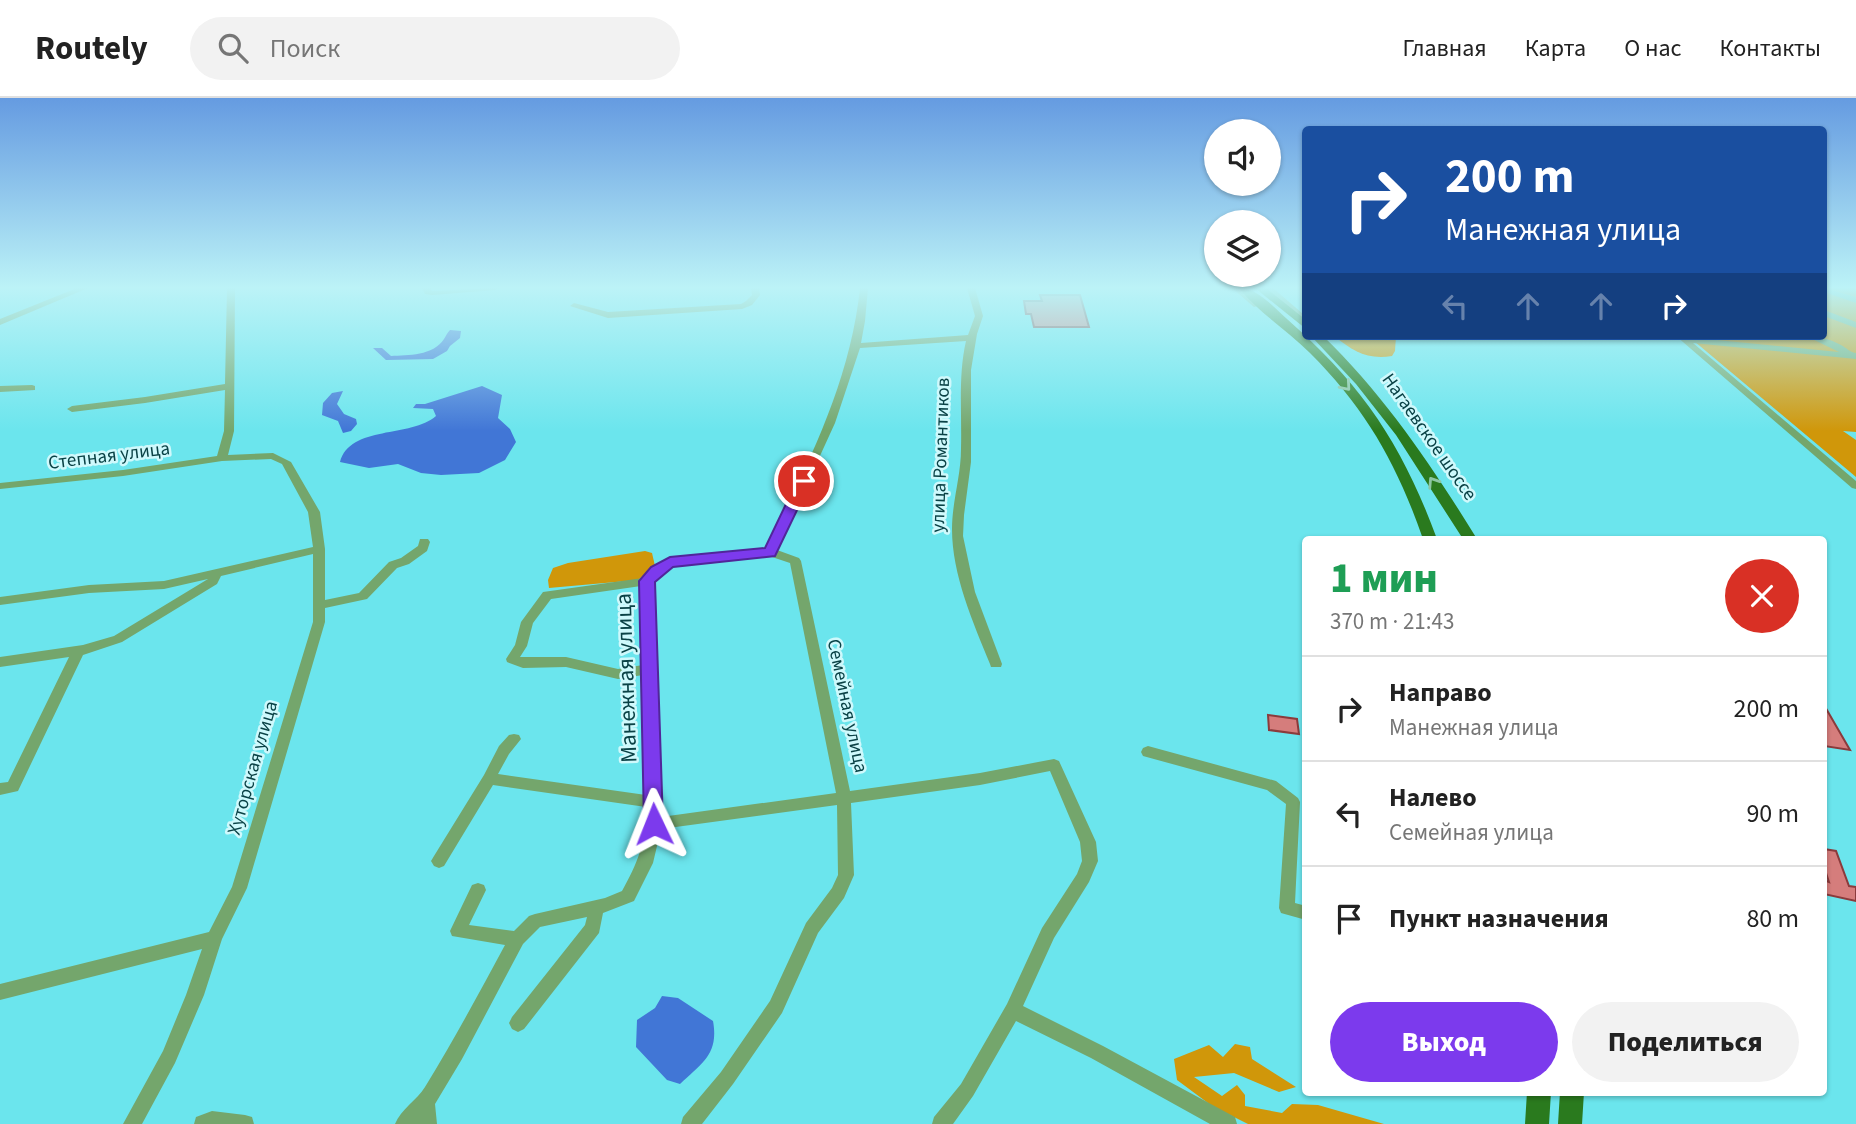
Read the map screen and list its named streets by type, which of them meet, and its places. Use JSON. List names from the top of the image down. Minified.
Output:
{"streets":{"main road":["Нагаевское шоссе"],"street":["улица Романтиков","Степная улица","Манежная улица","Семейная улица","Хуторская улица"]},"crossings":[["Степная улица","Хуторская улица"],["Манежная улица","Семейная улица"]],"page":{"header":"Routely","search":"Поиск","nav":["Главная","Карта","О нас","Контакты"],"turn":["200 m","Манежная улица"],"heading":["1 мин","370 m · 21:43"],"list":[{"name":"Направо","note":"Манежная улица","value":"200 m"},{"name":"Налево","note":"Семейная улица","value":"90 m"},{"name":"Пункт назначения","value":"80 m"}],"buttons":["Выход","Поделиться"]}}
